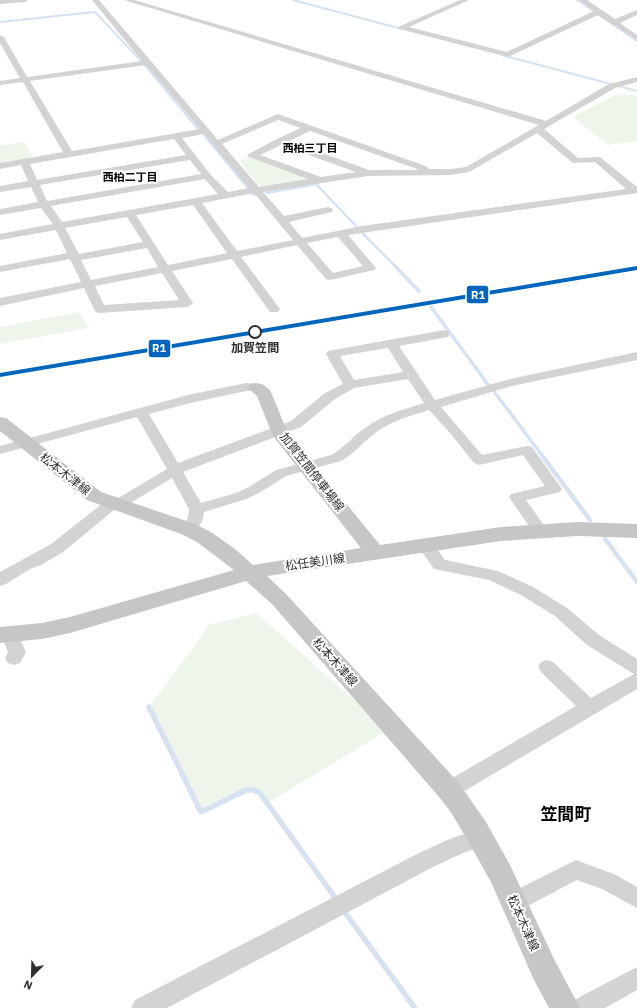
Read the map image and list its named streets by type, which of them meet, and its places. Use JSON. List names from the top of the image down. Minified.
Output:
{"streets":{"main road":["加賀笠間停車場線","松本木津線","松任美川線"]},"crossings":[["加賀笠間停車場線","松任美川線"],["松本木津線","松任美川線"]],"districts":["西柏三丁目","西柏二丁目","笠間町"],"places":["加賀笠間"],"lines":["transit line R1"],"north":"bottom left"}
